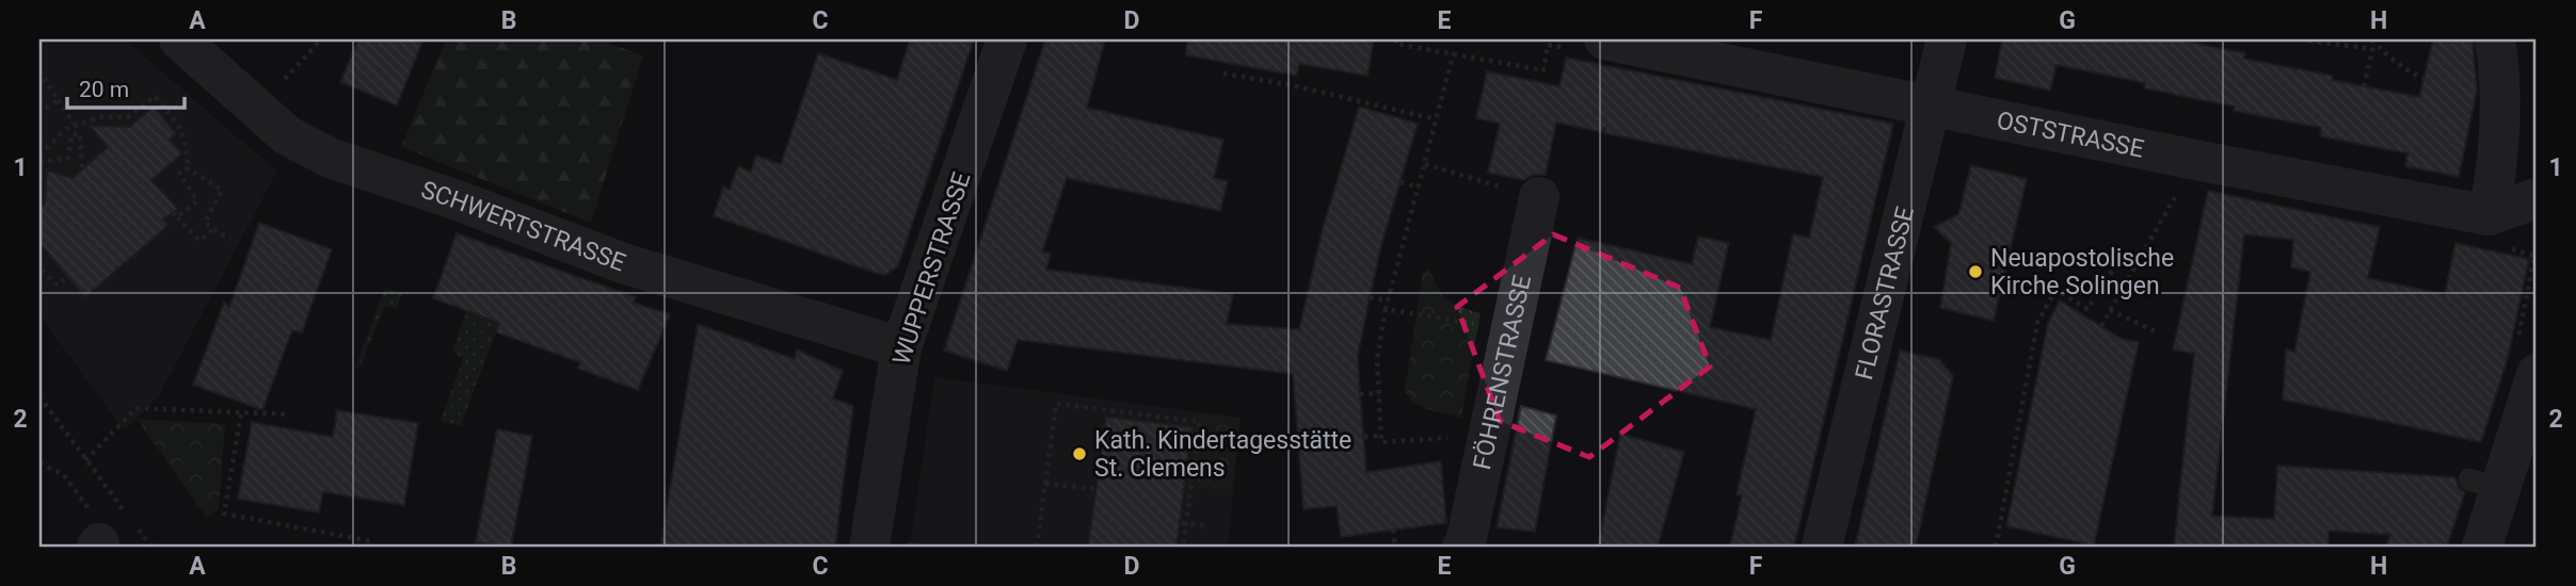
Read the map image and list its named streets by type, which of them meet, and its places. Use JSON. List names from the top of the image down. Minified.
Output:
{"streets":{"street":["OSTSTRASSE","SCHWERTSTRASSE","WUPPERSTRASSE","FLORASTRASSE","FÖHRENSTRASSE"]},"crossings":[["OSTSTRASSE","FLORASTRASSE"],["SCHWERTSTRASSE","WUPPERSTRASSE"]],"places":["Neuapostolische Kirche Solingen","Kath. Kindertagesstätte St. Clemens"],"scale_bar":"20 m","grid":{"columns":["A","B","C","D","E","F","G","H"],"rows":["1","2"]}}
